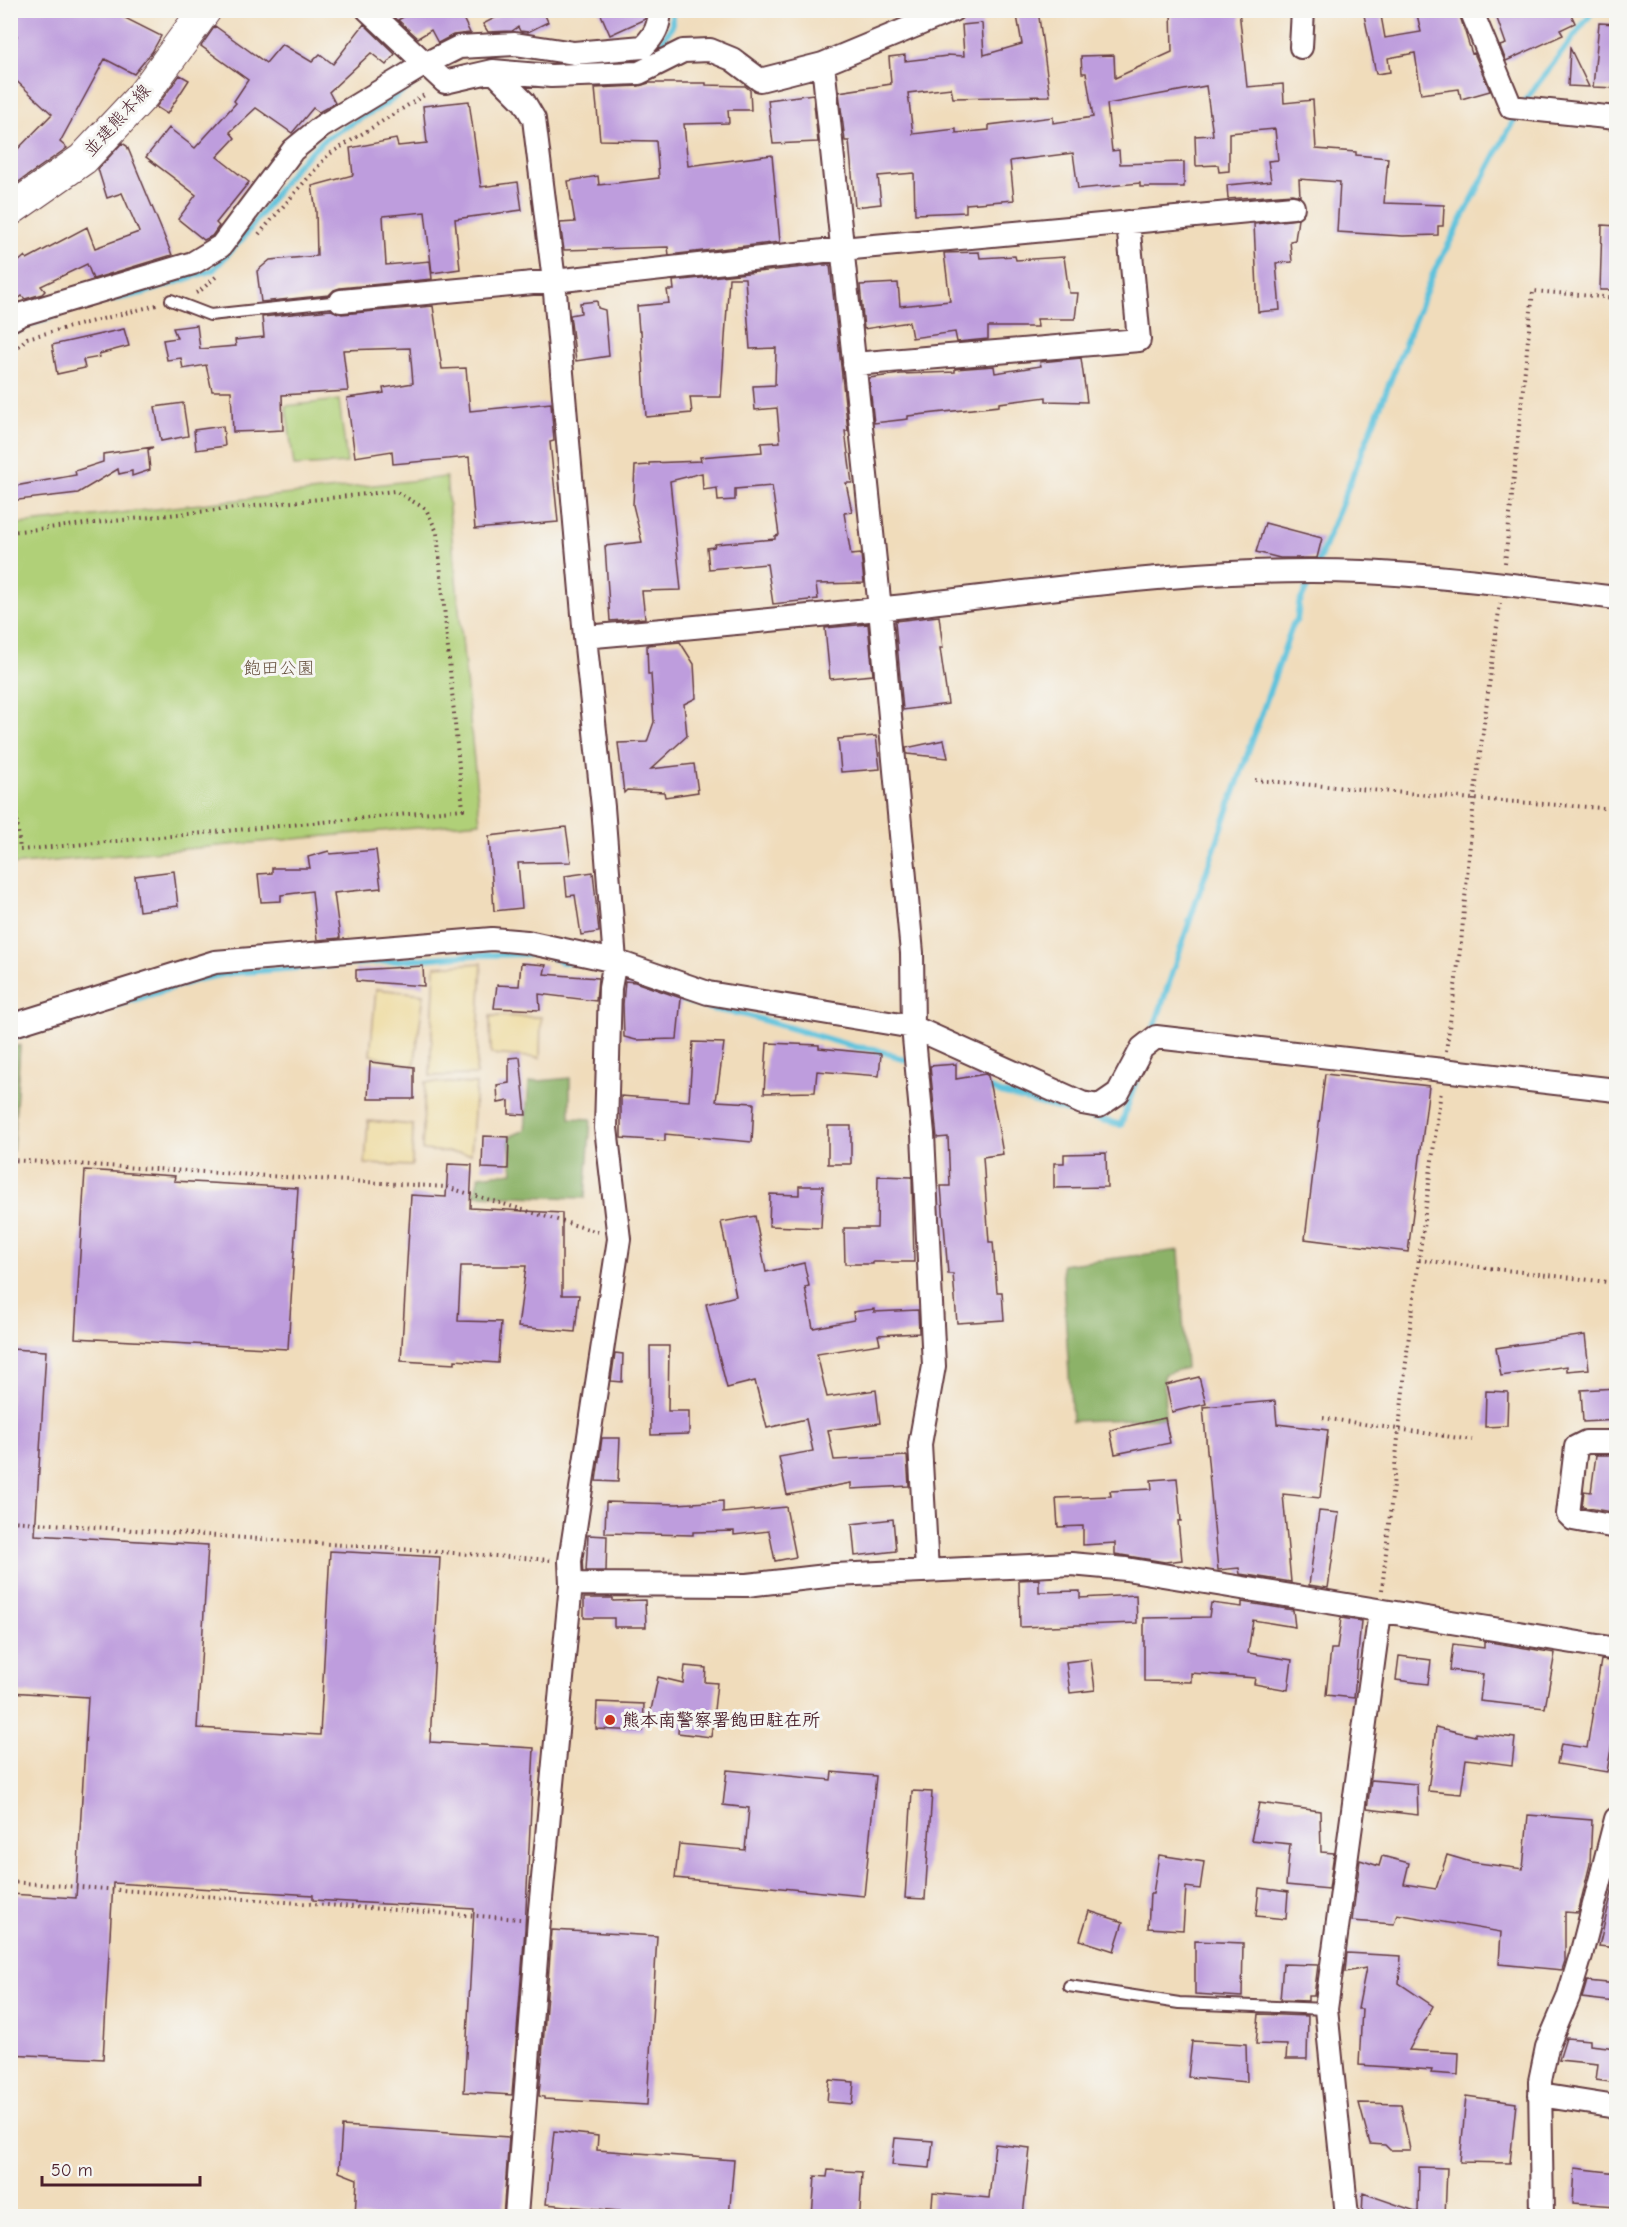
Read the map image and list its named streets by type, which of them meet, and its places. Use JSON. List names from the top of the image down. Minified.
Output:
{"streets":{"main road":["並建熊本線"]},"parks":["飽田公園"],"places":["熊本南警察署飽田駐在所"],"scale_bar":"50 m"}
